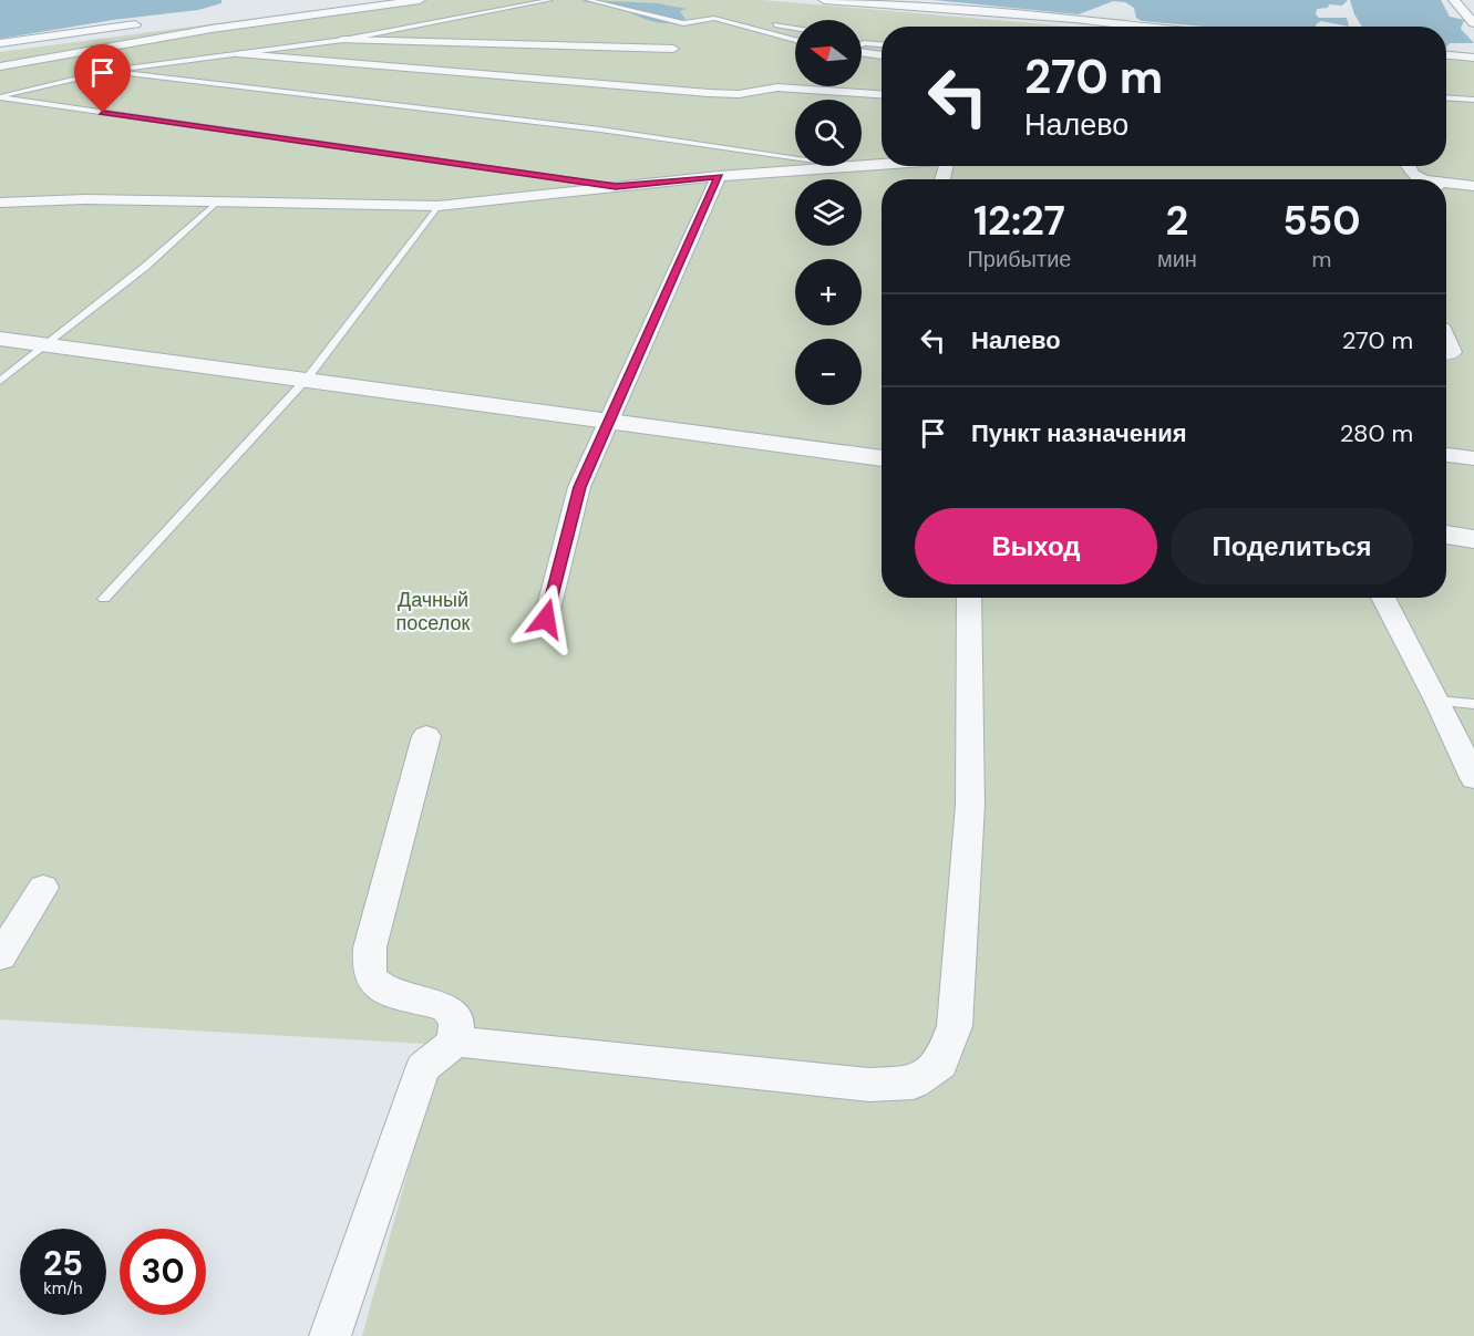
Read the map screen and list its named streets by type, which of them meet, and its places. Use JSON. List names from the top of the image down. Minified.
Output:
{"parks":["Дачный поселок"],"north":"left","page":{"map_buttons":["+","−"],"turn":["270 m","Налево"],"eta":["12:27","Прибытие","2","мин","550","m"],"list":[{"name":"Налево","value":"270 m"},{"name":"Пункт назначения","value":"280 m"}],"buttons":["Выход","Поделиться"],"speed":"25 km/h","limit":"30"}}
